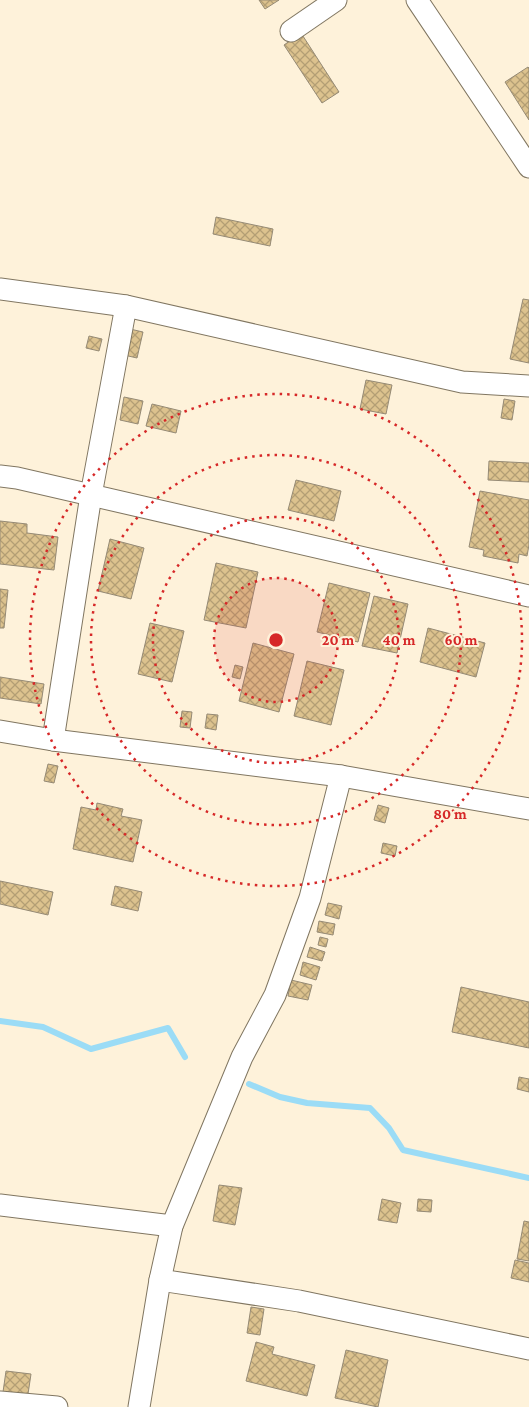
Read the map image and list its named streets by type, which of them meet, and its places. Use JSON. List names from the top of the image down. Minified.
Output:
{"rings":["20 m","40 m","60 m","80 m"]}
